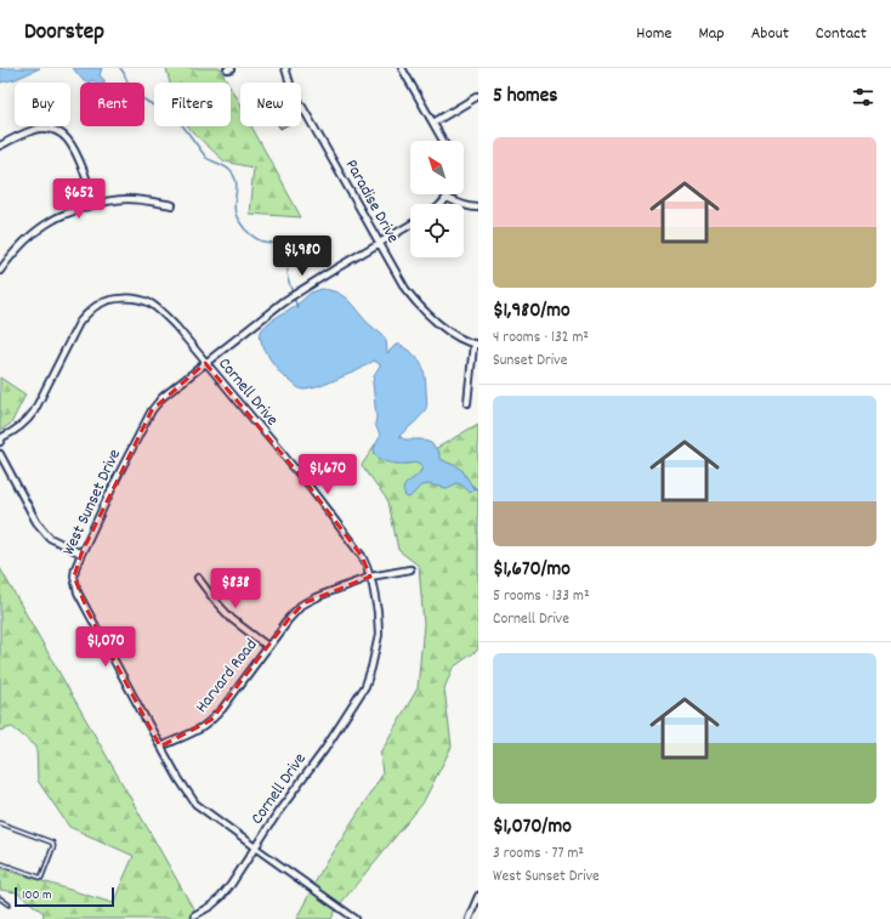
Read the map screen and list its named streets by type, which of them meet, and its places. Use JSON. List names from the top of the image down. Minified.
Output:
{"streets":{"street":["Paradise Drive","Cornell Drive","West Sunset Drive","Harvard Road"]},"crossings":[["Paradise Drive","West Sunset Drive"],["Cornell Drive","West Sunset Drive"],["Cornell Drive","Harvard Road"],["West Sunset Drive","Harvard Road"]],"scale_bar":"100 m","north":"top left","page":{"header":"Doorstep","nav":["Home","Map","About","Contact"],"heading":"5 homes","chip":["Buy","Rent","Filters","New"],"list":[{"name":"$1,980/mo","note":"4 rooms · 132 m² · Sunset Drive"},{"name":"$1,670/mo","note":"5 rooms · 133 m² · Cornell Drive"},{"name":"$1,070/mo","note":"3 rooms · 77 m² · West Sunset Drive"}],"price":["$652","$1,980","$1,670","$838","$1,070"],"scale":"100 m"}}
